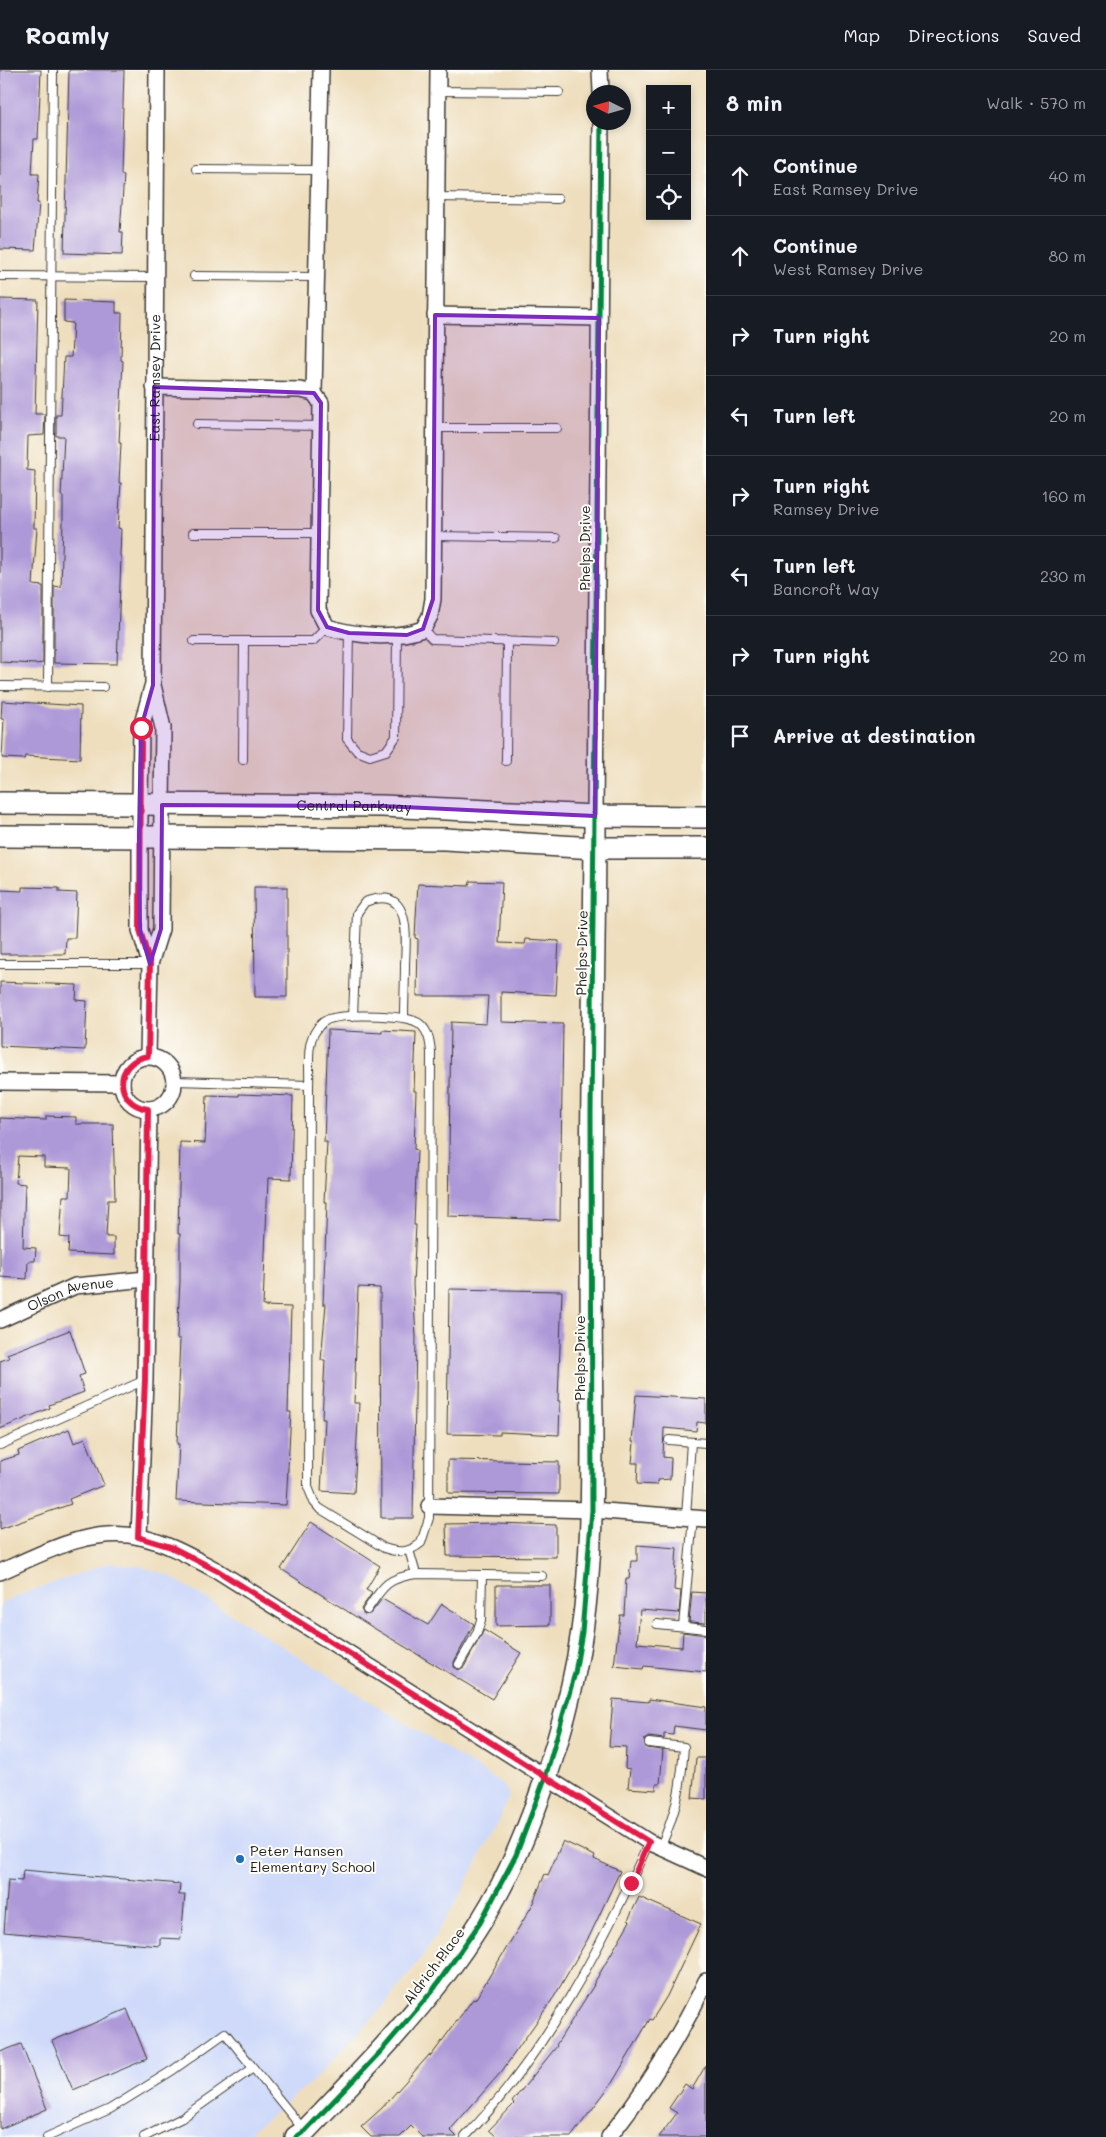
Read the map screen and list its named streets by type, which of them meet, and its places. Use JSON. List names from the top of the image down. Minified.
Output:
{"streets":{"main road":["Phelps Drive","Central Parkway","Aldrich Place"],"street":["East Ramsey Drive","Olson Avenue"]},"crossings":[["East Ramsey Drive","Central Parkway"],["Phelps Drive","Central Parkway"],["Phelps Drive","Aldrich Place"]],"places":["Peter Hansen Elementary School"],"north":"left","page":{"header":"Roamly","nav":["Map","Directions","Saved"],"heading":["8 min","Walk · 570 m"],"map_buttons":["+","−"],"list":[["Continue","East Ramsey Drive","40 m"],["Continue","West Ramsey Drive","80 m"],["Turn right","20 m"],["Turn left","20 m"],["Turn right","Ramsey Drive","160 m"],["Turn left","Bancroft Way","230 m"],["Turn right","20 m"],"Arrive at destination"]}}
